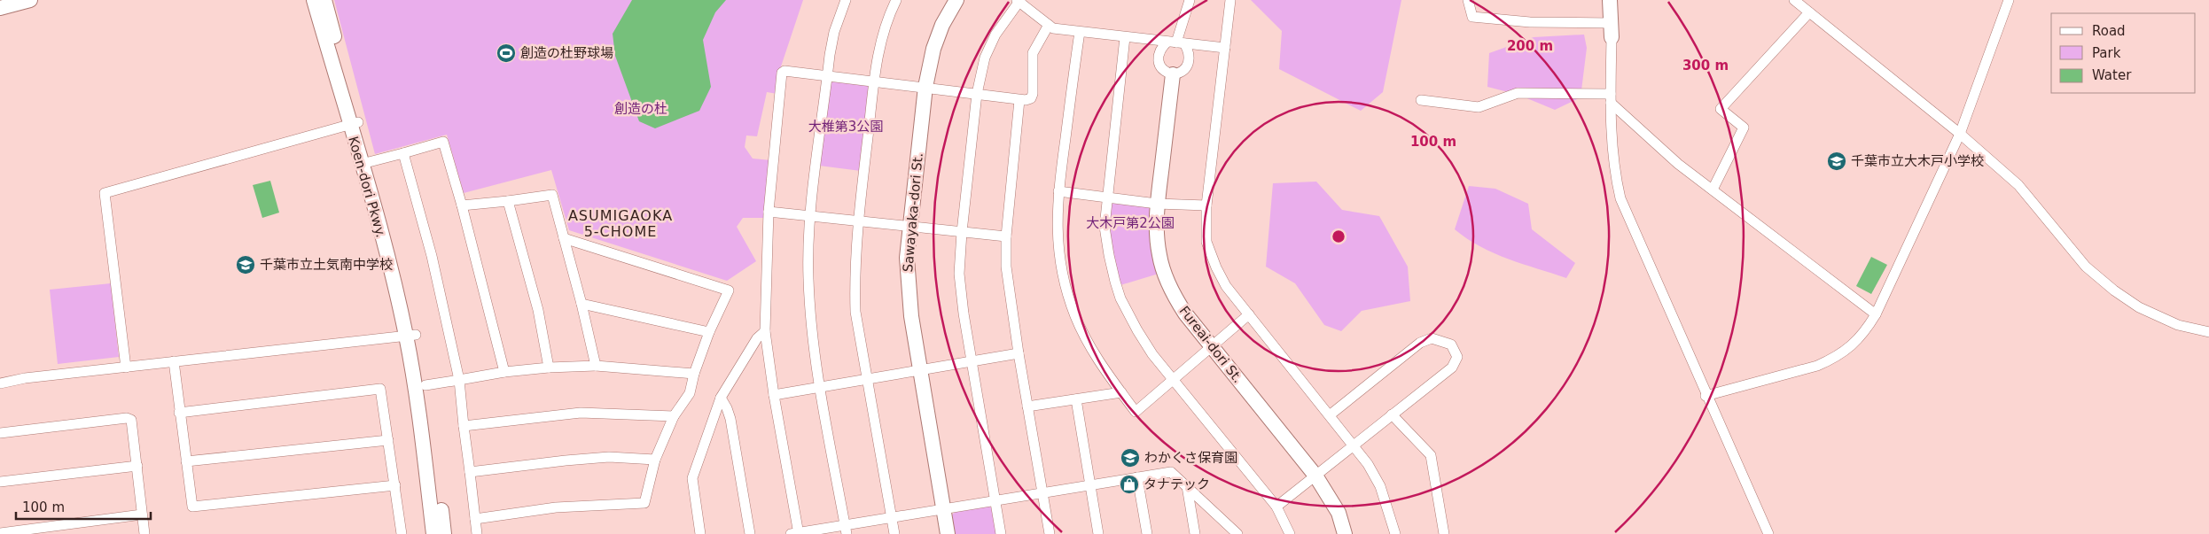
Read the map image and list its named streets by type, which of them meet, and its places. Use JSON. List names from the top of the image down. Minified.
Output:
{"streets":{"street":["Koen-dori Pkwy.","Sawayaka-dori St.","Fureai-dori St."]},"districts":["ASUMIGAOKA 5-CHOME"],"parks":["創造の杜","大椎第3公園","大木戸第2公園"],"places":{"sports":["創造の杜野球場"],"school or university":["千葉市立大木戸小学校","千葉市立土気南中学校","わかくさ保育園"],"shop":["タナテック"]},"legend":["Road","Park","Water"],"scale_bar":"100 m","rings":["200 m","300 m","100 m"]}
